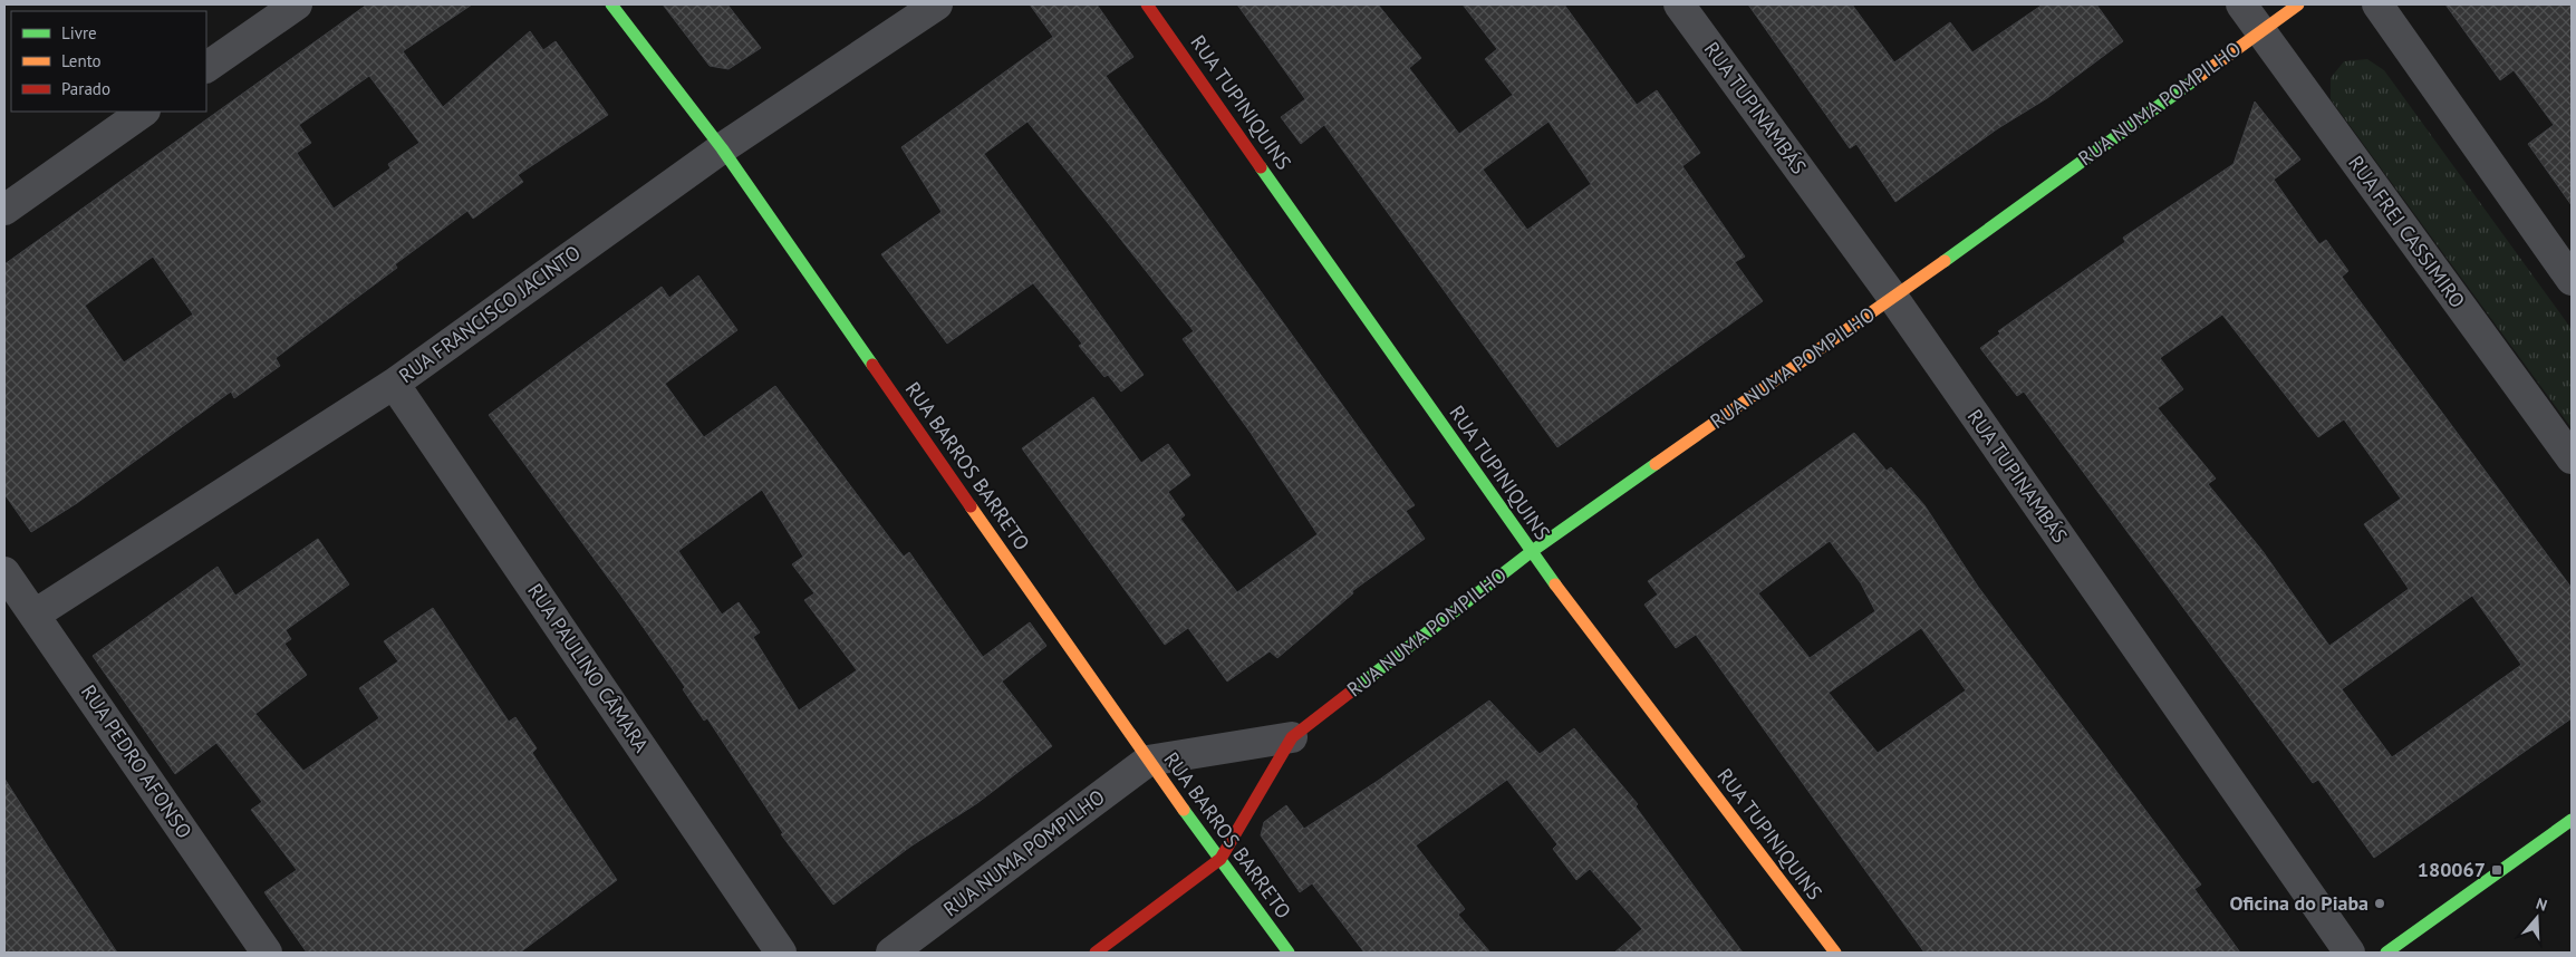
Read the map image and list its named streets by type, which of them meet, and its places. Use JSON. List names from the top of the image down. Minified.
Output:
{"streets":{"street":["RUA TUPINIQUINS","RUA NUMA POMPILHO","RUA TUPINAMBÁS","RUA FREI CASSIMIRO","RUA FRANCISCO JACINTO","RUA BARROS BARRETO","RUA PAULINO CÂMARA","RUA PEDRO AFONSO"]},"crossings":[["RUA TUPINIQUINS","RUA NUMA POMPILHO"],["RUA NUMA POMPILHO","RUA TUPINAMBÁS"],["RUA NUMA POMPILHO","RUA FREI CASSIMIRO"],["RUA NUMA POMPILHO","RUA BARROS BARRETO"],["RUA FRANCISCO JACINTO","RUA BARROS BARRETO"],["RUA FRANCISCO JACINTO","RUA PAULINO CÂMARA"],["RUA FRANCISCO JACINTO","RUA PEDRO AFONSO"]],"places":{"transit":["180067"],"other":["Oficina do Piaba"]},"legend":["Livre","Lento","Parado"],"north":"top"}
